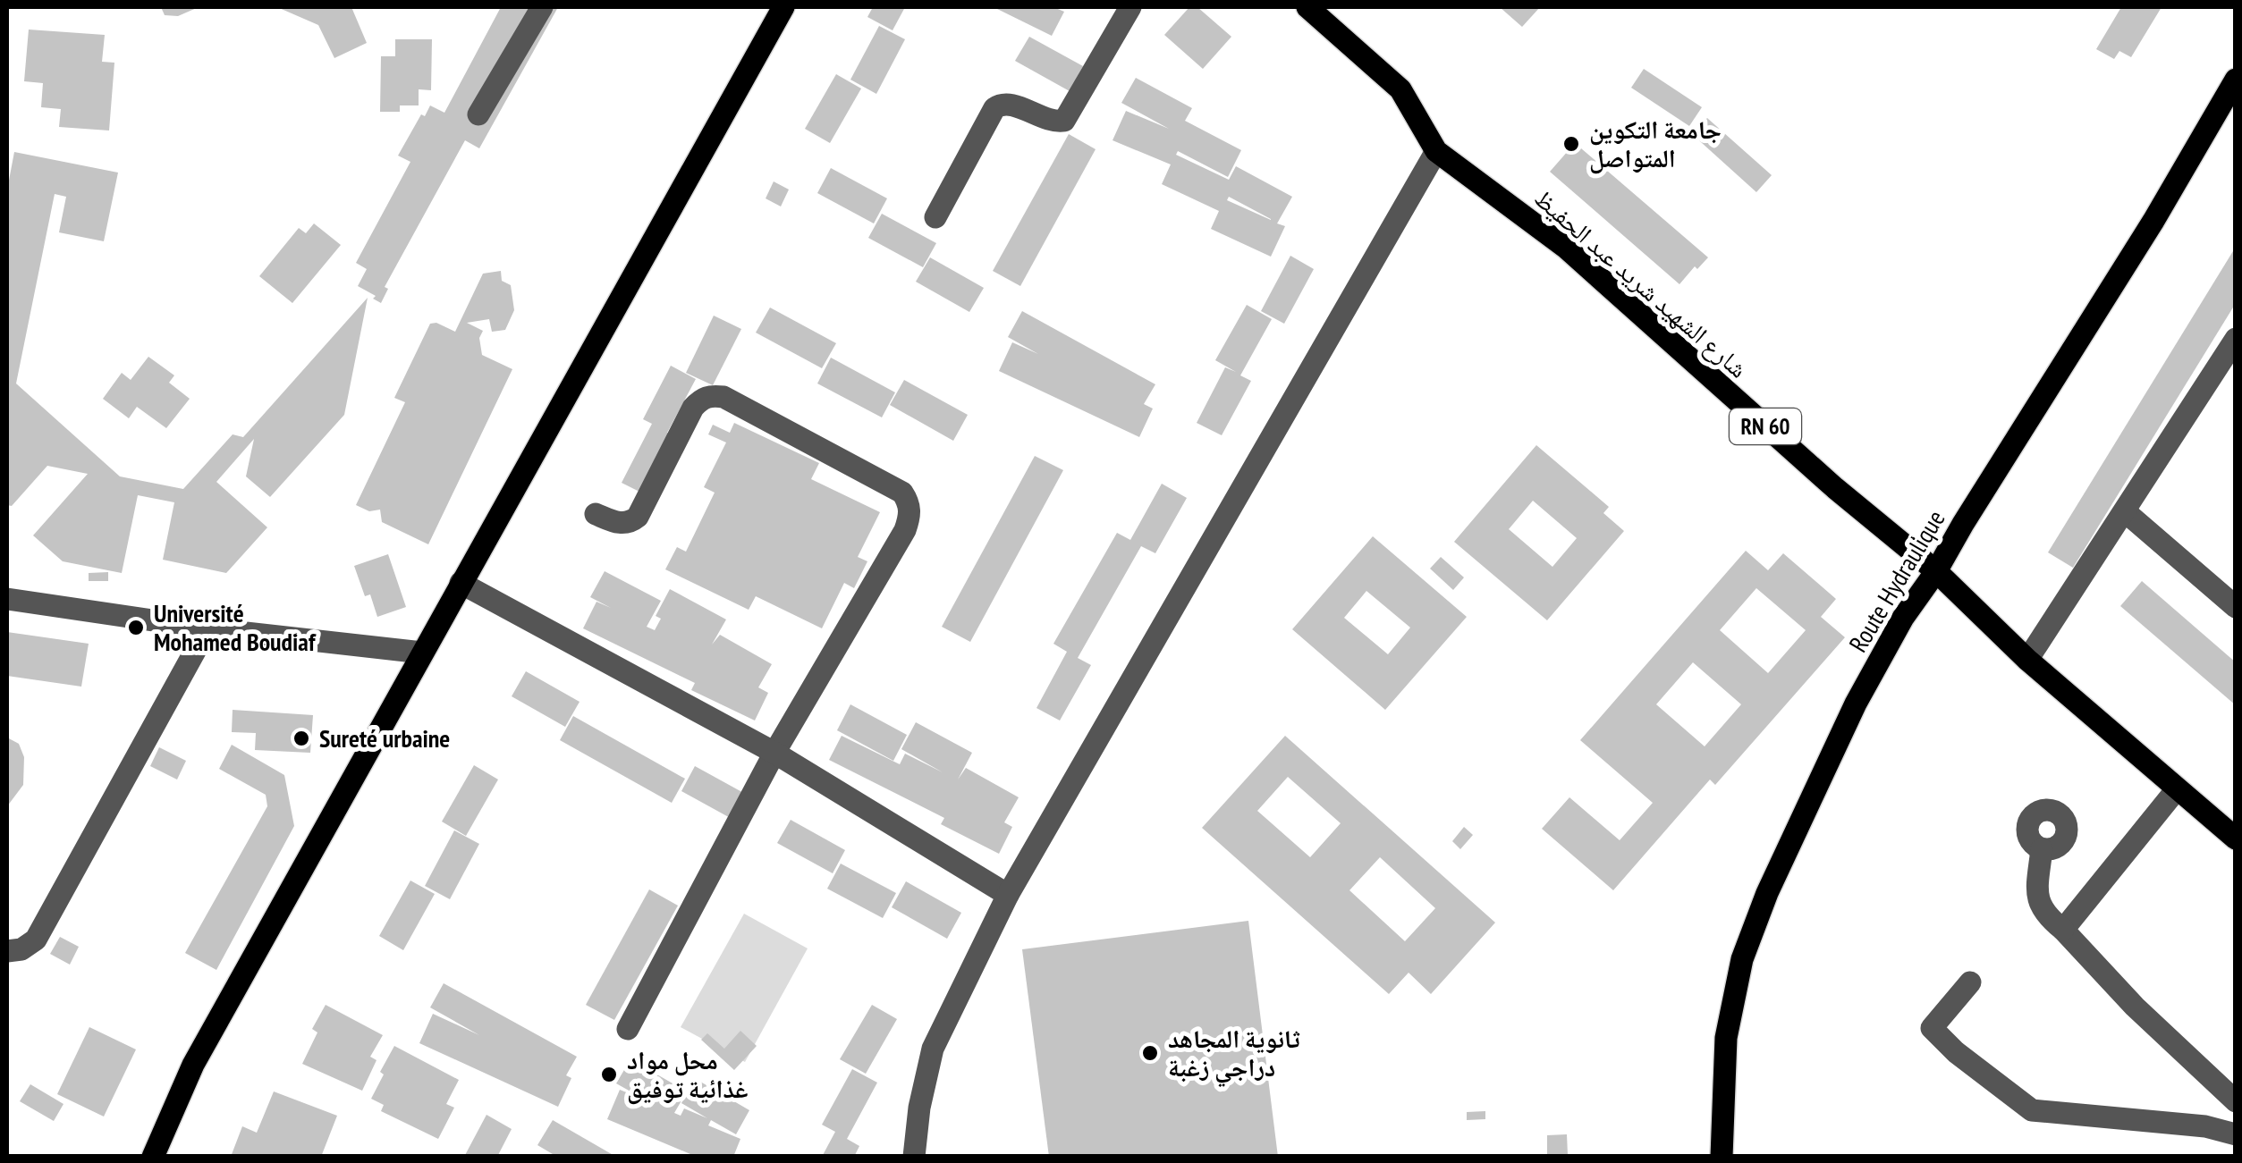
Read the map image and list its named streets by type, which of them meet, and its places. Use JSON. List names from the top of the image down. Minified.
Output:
{"streets":{"main road":["شارع الشهيد شريد عبد الحفيظ","RN 60","Route Hydraulique"]},"crossings":[["شارع الشهيد شريد عبد الحفيظ","Route Hydraulique"]],"places":["جامعة التكوين المتواصل","Université Mohamed Boudiaf","Sureté urbaine","ثانوية المجاهد دراجي زغبة","محل مواد غذائية توفيق"]}
